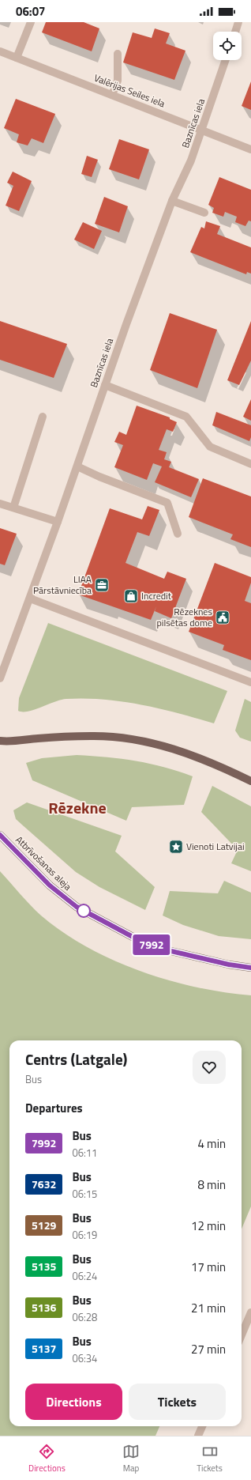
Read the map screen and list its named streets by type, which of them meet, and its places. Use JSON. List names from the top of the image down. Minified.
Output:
{"streets":{"main road":["Atbrīvošanas aleja"],"street":["Valērijas Seiles iela","Baznīcas iela"]},"crossings":[["Valērijas Seiles iela","Baznīcas iela"]],"districts":["Rēzekne"],"places":{"office":["LIAA Pārstāvniecība"],"shop":["Incredit"],"public building":["Rēzeknes pilsētas dome"],"place":["Vienoti Latvijai"]},"lines":["bus line 7992"],"page":{"status":"06:07","on_map":"7992","heading":[["Centrs (Latgale)","Bus"],"Departures"],"list":[{"mark":"7992","name":"Bus","note":"06:11","value":"4 min"},{"mark":"7632","name":"Bus","note":"06:15","value":"8 min"},{"mark":"5129","name":"Bus","note":"06:19","value":"12 min"},{"mark":"5135","name":"Bus","note":"06:24","value":"17 min"},{"mark":"5136","name":"Bus","note":"06:28","value":"21 min"},{"mark":"5137","name":"Bus","note":"06:34","value":"27 min"}],"buttons":["Directions","Tickets"],"tabs":["Directions","Map","Tickets"]}}
